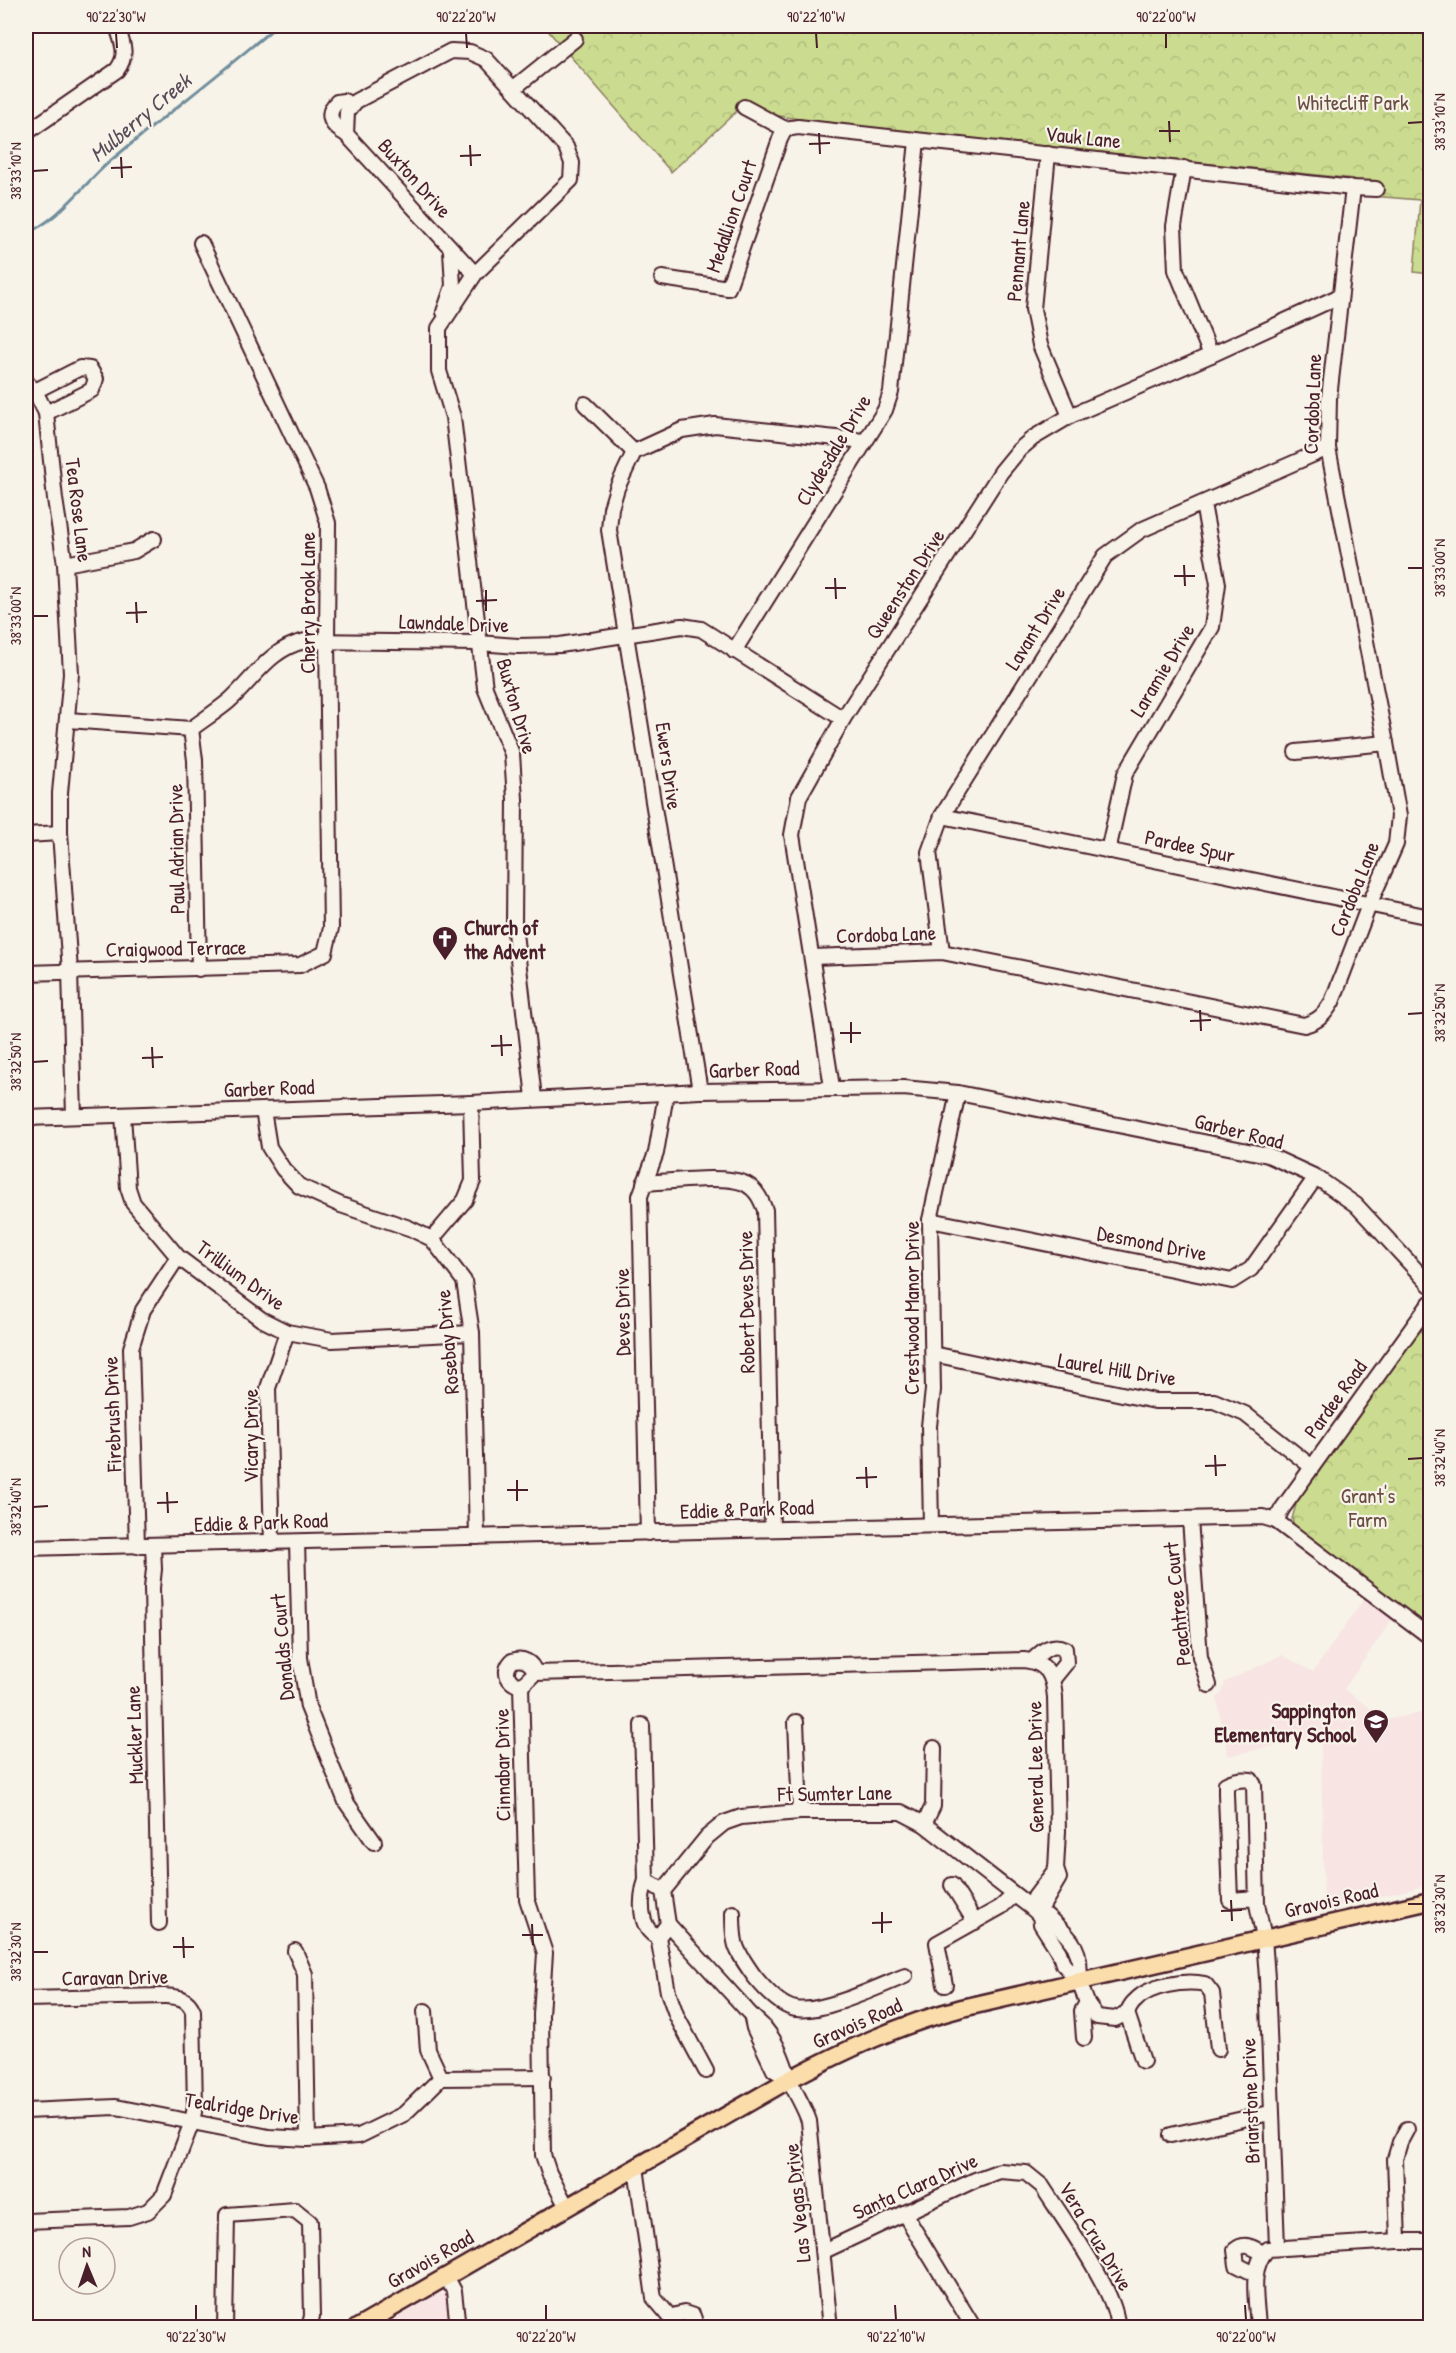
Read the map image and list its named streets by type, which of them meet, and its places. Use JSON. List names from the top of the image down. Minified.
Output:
{"streets":{"main road":["Gravois Road"],"street":["Vauk Lane","Buxton Drive","Medallion Court","Pennant Lane","Cordoba Lane","Clydesdale Drive","Tea Rose Lane","Queenston Drive","Cherry Brook Lane","Lawndale Drive","Lavant Drive","Laramie Drive","Ewers Drive","Pardee Spur","Paul Adrian Drive","Craigwood Terrace","Garber Road","Desmond Drive","Trillium Drive","Robert Deves Drive","Crestwood Manor Drive","Deves Drive","Rosebay Drive","Laurel Hill Drive","Pardee Road","Firebrush Drive","Vicary Drive","Eddie & Park Road","Peachtree Court","Donalds Court","Muckler Lane","Cinnabar Drive","General Lee Drive","Ft Sumter Lane","Caravan Drive","Briarstone Drive","Tealridge Drive","Santa Clara Drive","Las Vegas Drive","Vera Cruz Drive"]},"crossings":[["Vauk Lane","Medallion Court"],["Vauk Lane","Pennant Lane"],["Vauk Lane","Cordoba Lane"],["Vauk Lane","Clydesdale Drive"],["Buxton Drive","Lawndale Drive"],["Buxton Drive","Garber Road"],["Pennant Lane","Queenston Drive"],["Cordoba Lane","Queenston Drive"],["Cordoba Lane","Lavant Drive"],["Cordoba Lane","Pardee Spur"],["Clydesdale Drive","Lawndale Drive"],["Tea Rose Lane","Craigwood Terrace"],["Tea Rose Lane","Garber Road"],["Queenston Drive","Lawndale Drive"],["Queenston Drive","Garber Road"],["Cherry Brook Lane","Lawndale Drive"],["Cherry Brook Lane","Craigwood Terrace"],["Lawndale Drive","Ewers Drive"],["Lawndale Drive","Paul Adrian Drive"],["Lavant Drive","Laramie Drive"],["Lavant Drive","Pardee Spur"],["Laramie Drive","Pardee Spur"],["Ewers Drive","Garber Road"],["Paul Adrian Drive","Craigwood Terrace"],["Garber Road","Desmond Drive"],["Garber Road","Trillium Drive"],["Garber Road","Crestwood Manor Drive"],["Garber Road","Deves Drive"],["Garber Road","Rosebay Drive"],["Desmond Drive","Crestwood Manor Drive"],["Trillium Drive","Rosebay Drive"],["Trillium Drive","Firebrush Drive"],["Trillium Drive","Vicary Drive"],["Robert Deves Drive","Deves Drive"],["Robert Deves Drive","Eddie & Park Road"],["Crestwood Manor Drive","Laurel Hill Drive"],["Crestwood Manor Drive","Eddie & Park Road"],["Deves Drive","Eddie & Park Road"],["Rosebay Drive","Eddie & Park Road"],["Laurel Hill Drive","Pardee Road"],["Pardee Road","Eddie & Park Road"],["Firebrush Drive","Eddie & Park Road"],["Vicary Drive","Eddie & Park Road"],["Eddie & Park Road","Peachtree Court"],["Eddie & Park Road","Donalds Court"],["Eddie & Park Road","Muckler Lane"],["Cinnabar Drive","Gravois Road"],["General Lee Drive","Ft Sumter Lane"],["Ft Sumter Lane","Gravois Road"],["Gravois Road","Briarstone Drive"],["Gravois Road","Las Vegas Drive"],["Caravan Drive","Tealridge Drive"],["Santa Clara Drive","Las Vegas Drive"],["Santa Clara Drive","Vera Cruz Drive"]],"water":["Mulberry Creek"],"parks":["Whitecliff Park","Grant's Farm"],"places":{"church":["Church of the Advent"],"school or university":["Sappington Elementary School"]},"north":"top","coordinates":["90°22'30\"W","90°22'20\"W","90°22'10\"W","90°22'00\"W","38°33'10\"N","38°33'00\"N","38°32'50\"N","38°32'40\"N","38°32'30\"N"]}
